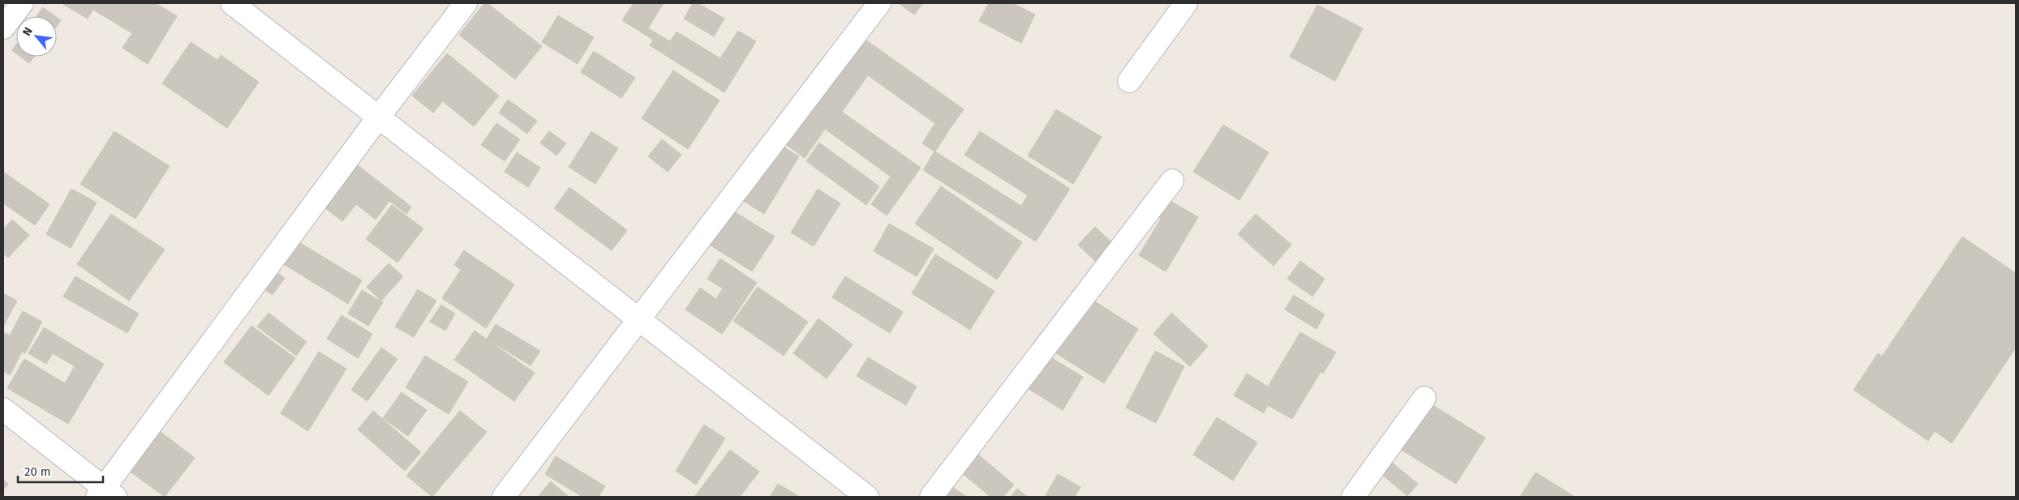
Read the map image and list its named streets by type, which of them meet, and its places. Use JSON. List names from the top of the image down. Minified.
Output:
{"scale_bar":"20 m","north":"top left"}
